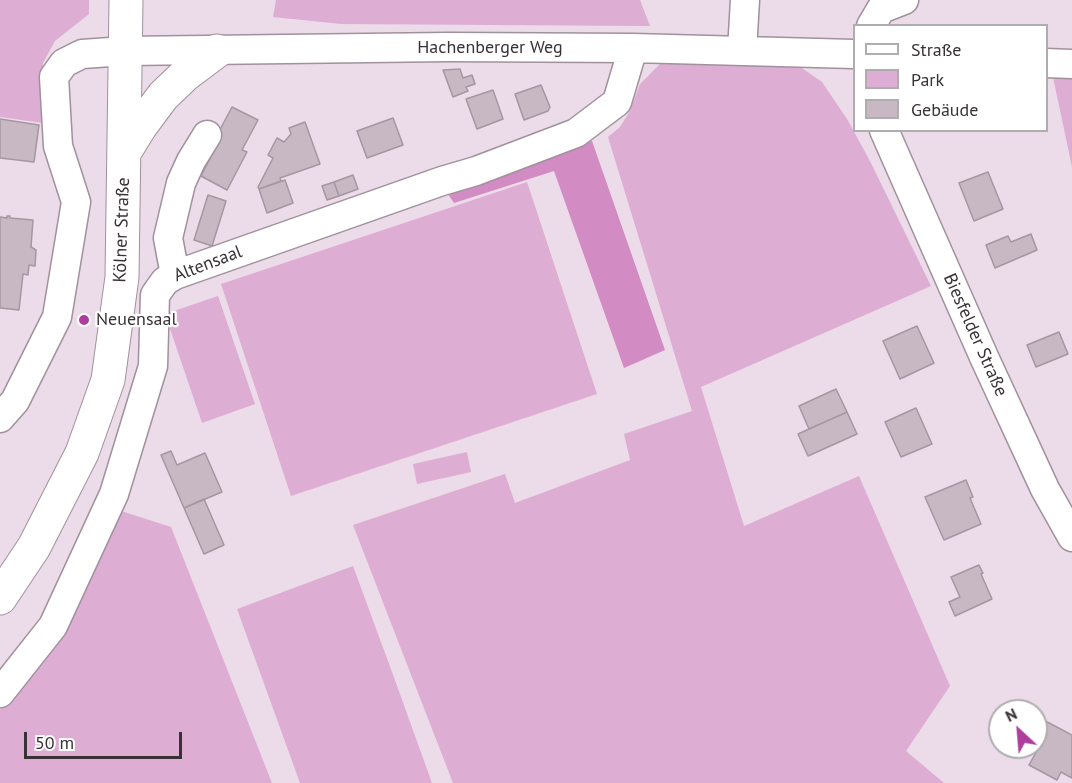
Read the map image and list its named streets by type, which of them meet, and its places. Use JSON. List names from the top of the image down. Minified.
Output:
{"streets":{"main road":["Kölner Straße"],"street":["Hachenberger Weg","Altensaal","Biesfelder Straße"]},"crossings":[["Hachenberger Weg","Kölner Straße"],["Hachenberger Weg","Altensaal"]],"places":["Neuensaal"],"legend":["Straße","Park","Gebäude"],"scale_bar":"50 m","north":"top left"}
